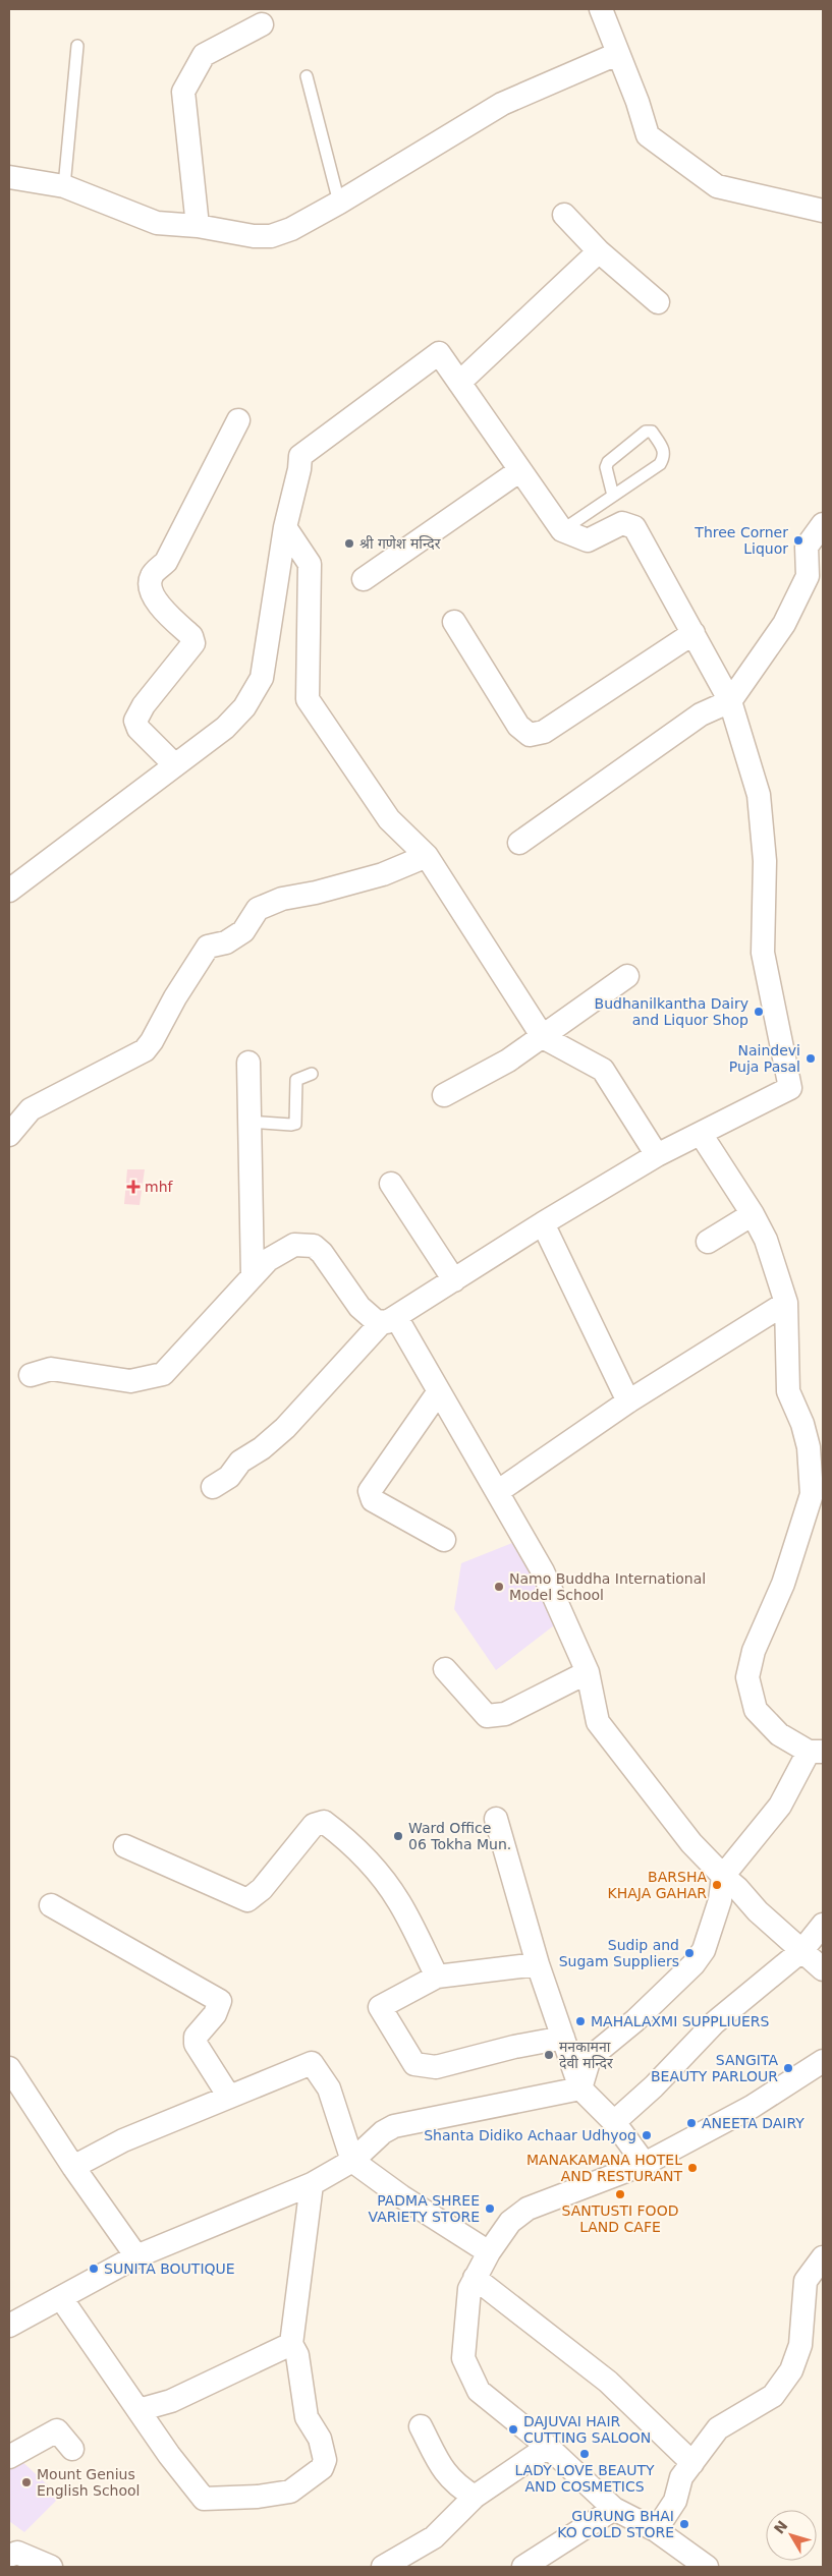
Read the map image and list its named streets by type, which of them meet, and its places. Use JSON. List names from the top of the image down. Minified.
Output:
{"places":{"other":["Three Corner Liquor","श्री गणेश मन्दिर","Budhanilkantha Dairy and Liquor Shop","Naindevi Puja Pasal","Namo Buddha International Model School","Ward Office 06 Tokha Mun.","BARSHA KHAJA GAHAR","Sudip and Sugam Suppliers","MAHALAXMI SUPPLIUERS","मनकामना देवी मन्दिर","SANGITA BEAUTY PARLOUR","ANEETA DAIRY","Shanta Didiko Achaar Udhyog","MANAKAMANA HOTEL AND RESTURANT","SANTUSTI FOOD LAND CAFE","PADMA SHREE VARIETY STORE","SUNITA BOUTIQUE","DAJUVAI HAIR CUTTING SALOON","LADY LOVE BEAUTY AND COSMETICS","Mount Genius English School","GURUNG BHAI KO COLD STORE"],"health":["mhf"]},"north":"top left"}
